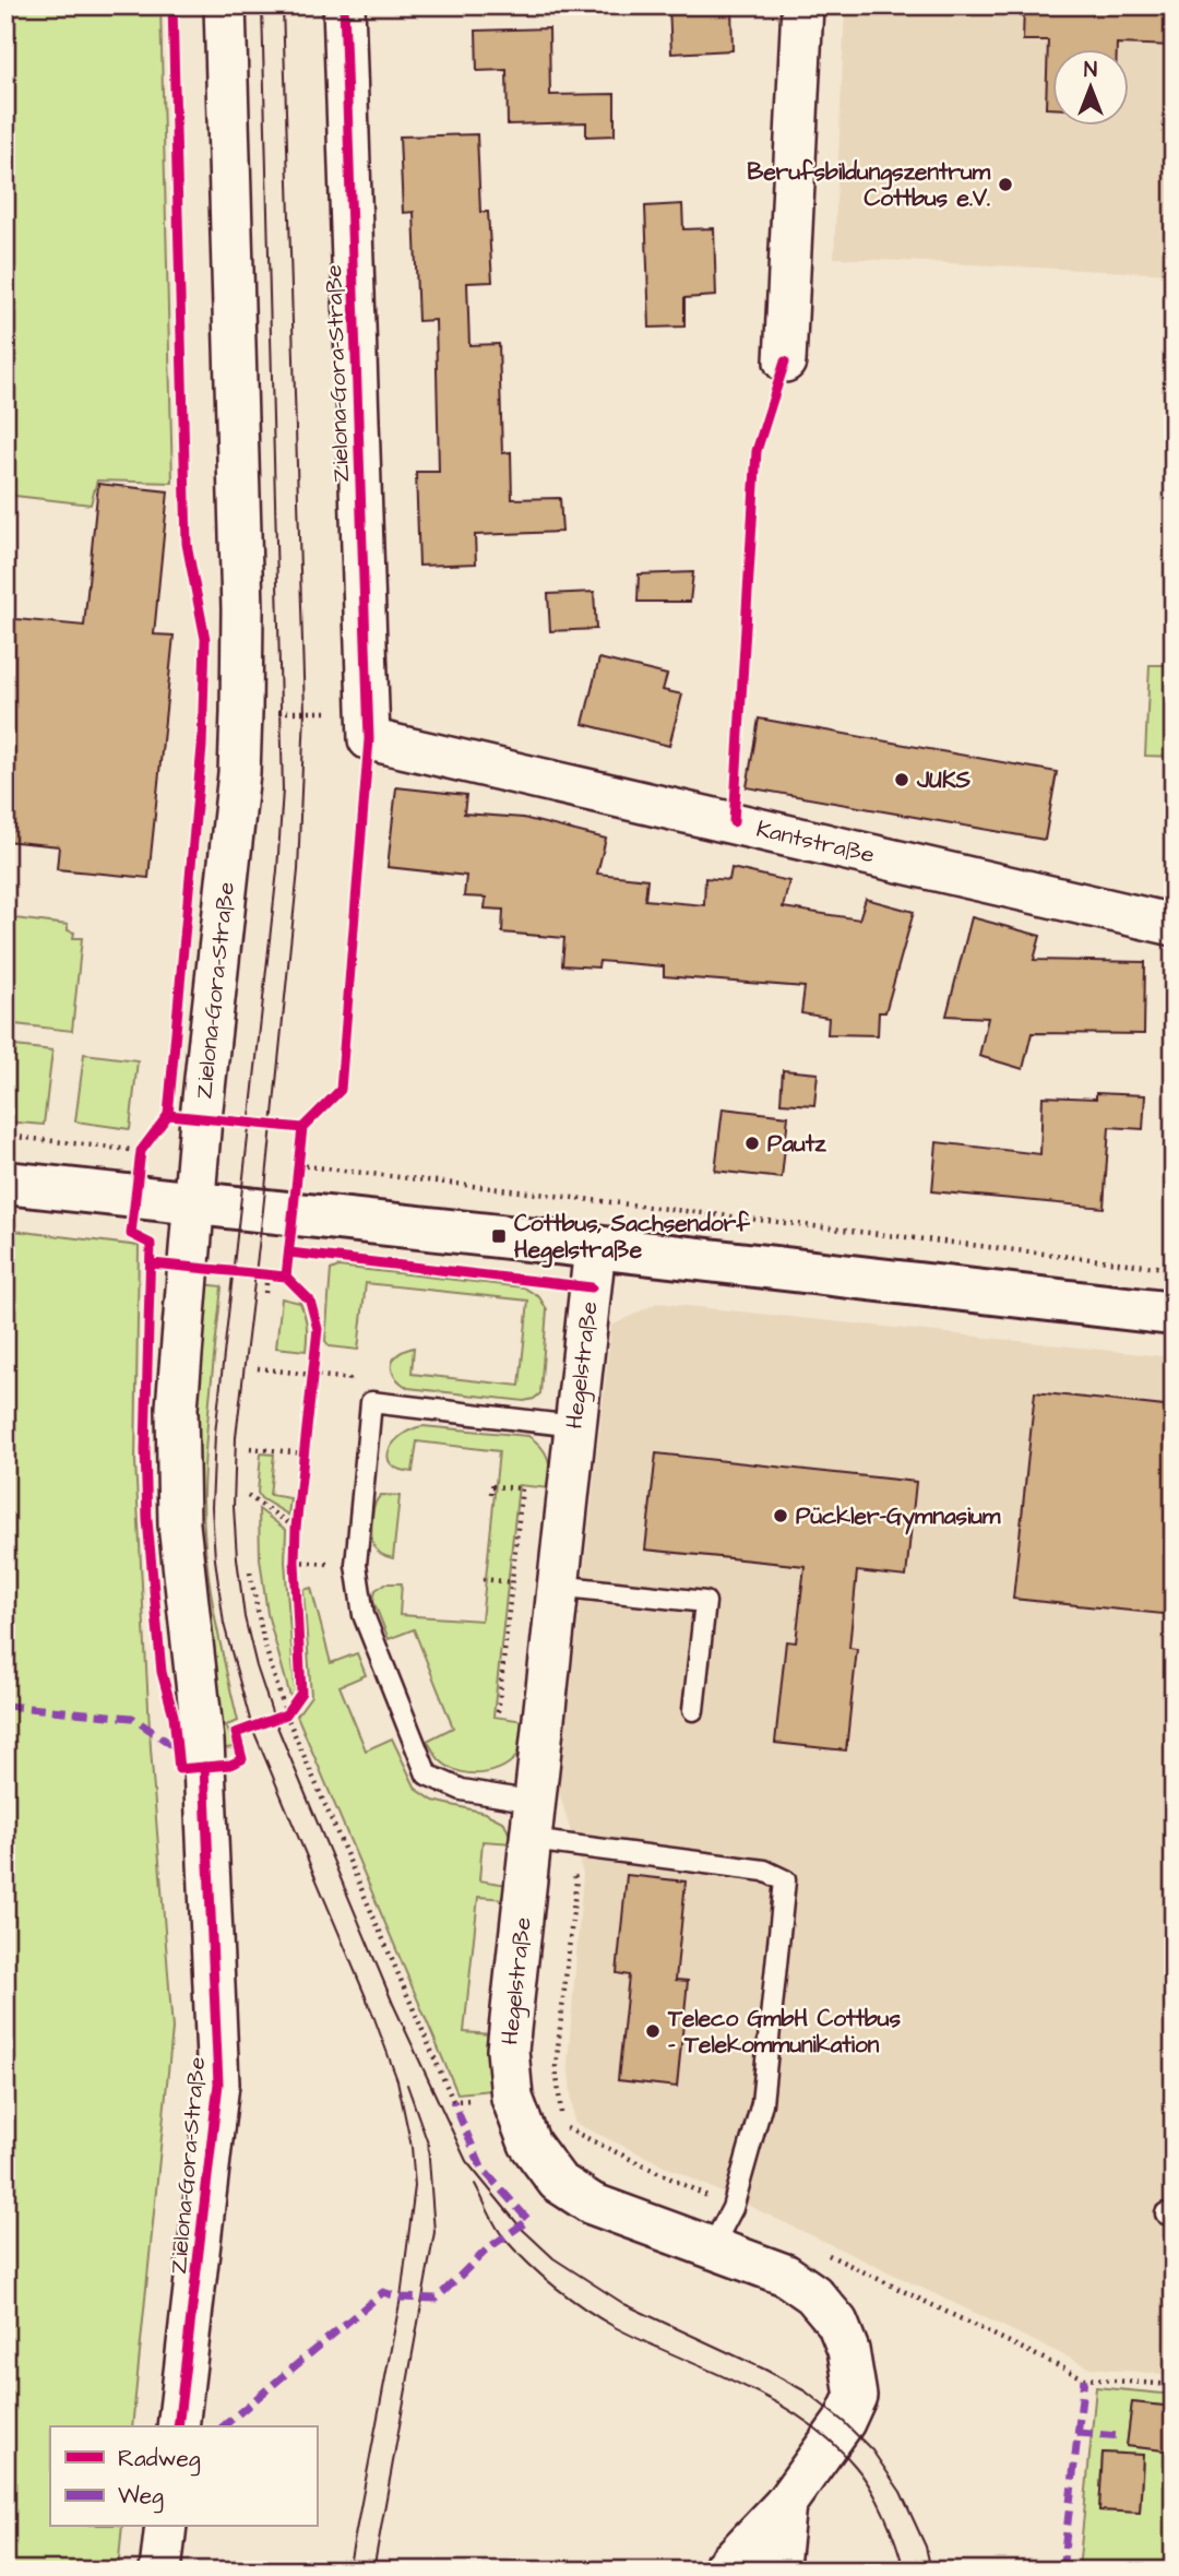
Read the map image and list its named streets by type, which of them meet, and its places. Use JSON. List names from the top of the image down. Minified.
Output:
{"streets":{"street":["Zielona-Gora-Straße","Kantstraße","Hegelstraße"]},"crossings":[["Zielona-Gora-Straße","Kantstraße"]],"places":{"other":["Berufsbildungszentrum Cottbus e.V.","JUKS","Pautz","Pückler-Gymnasium","Teleco GmbH Cottbus - Telekommunikation"],"transit":["Cottbus, Sachsendorf Hegelstraße"]},"legend":["Radweg","Weg"],"north":"top"}
